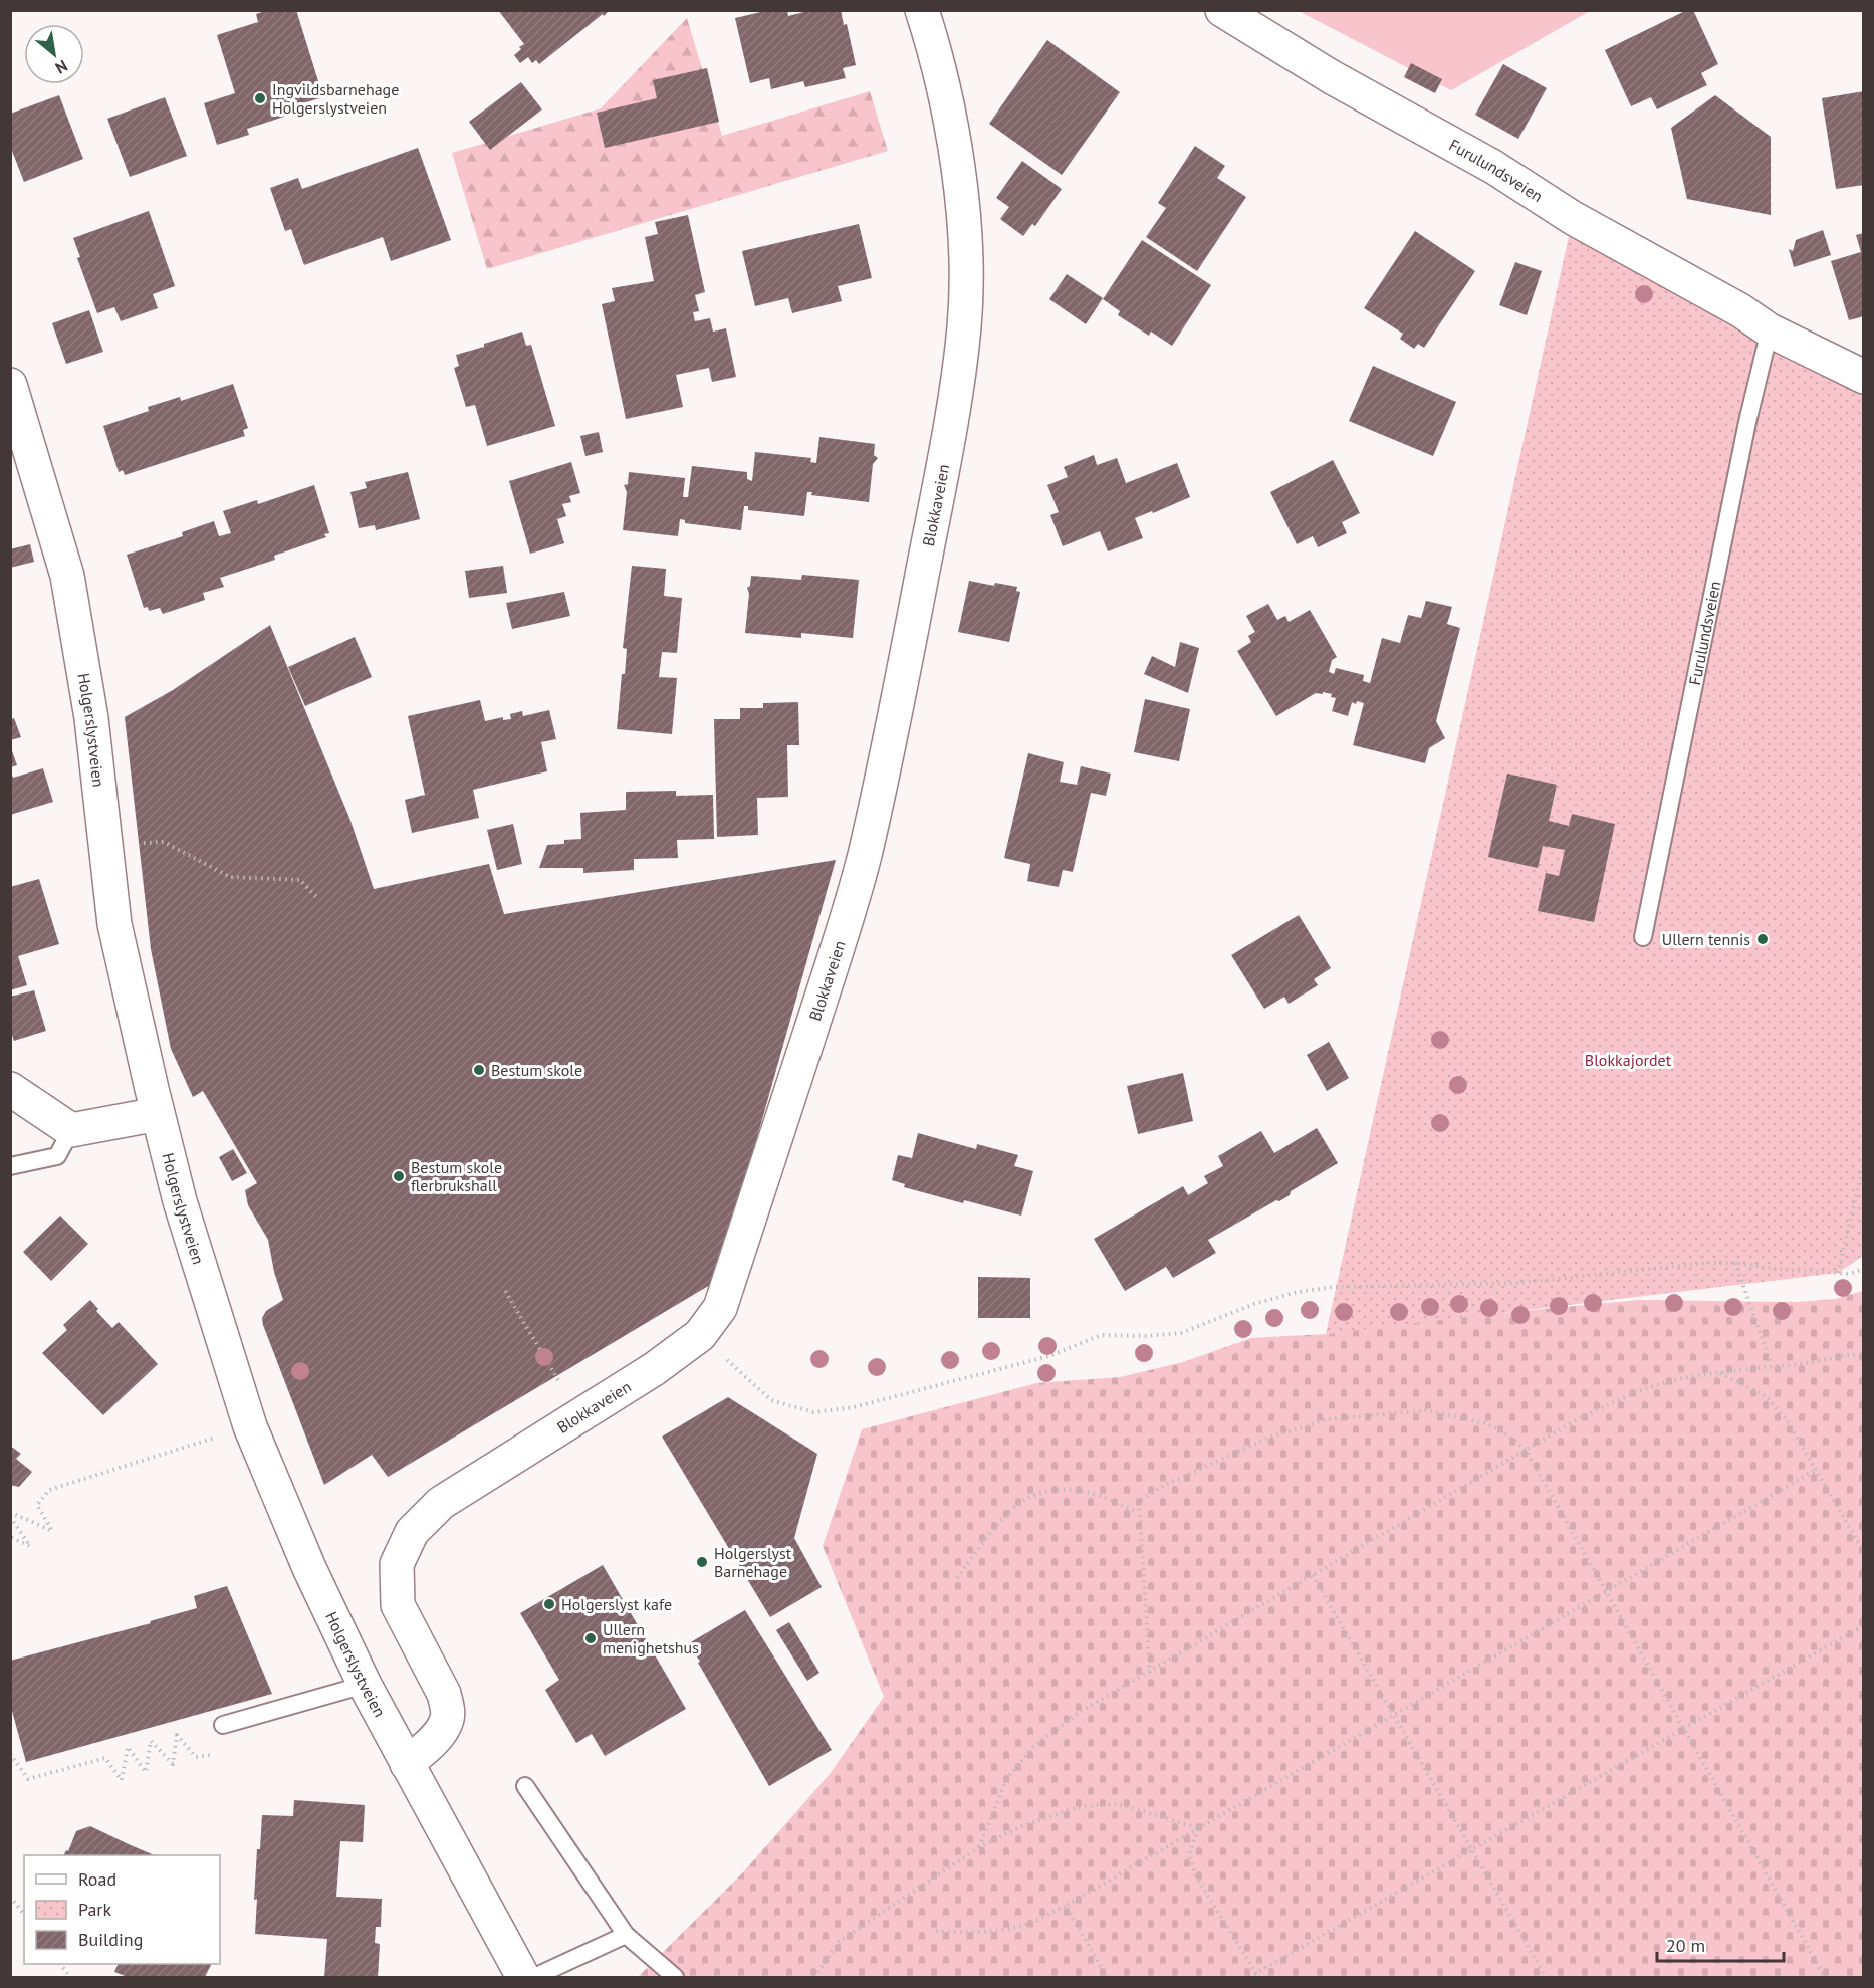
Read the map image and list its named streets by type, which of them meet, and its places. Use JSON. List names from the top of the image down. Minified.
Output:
{"streets":{"street":["Furulundsveien","Blokkaveien","Holgerslystveien"]},"crossings":[["Blokkaveien","Holgerslystveien"]],"parks":["Blokkajordet"],"places":["Ingvildsbarnehage Holgerslystveien","Ullern tennis","Bestum skole","Bestum skole flerbrukshall","Holgerslyst Barnehage","Holgerslyst kafe","Ullern menighetshus"],"legend":["Road","Park","Building"],"scale_bar":"20 m","north":"bottom right"}
